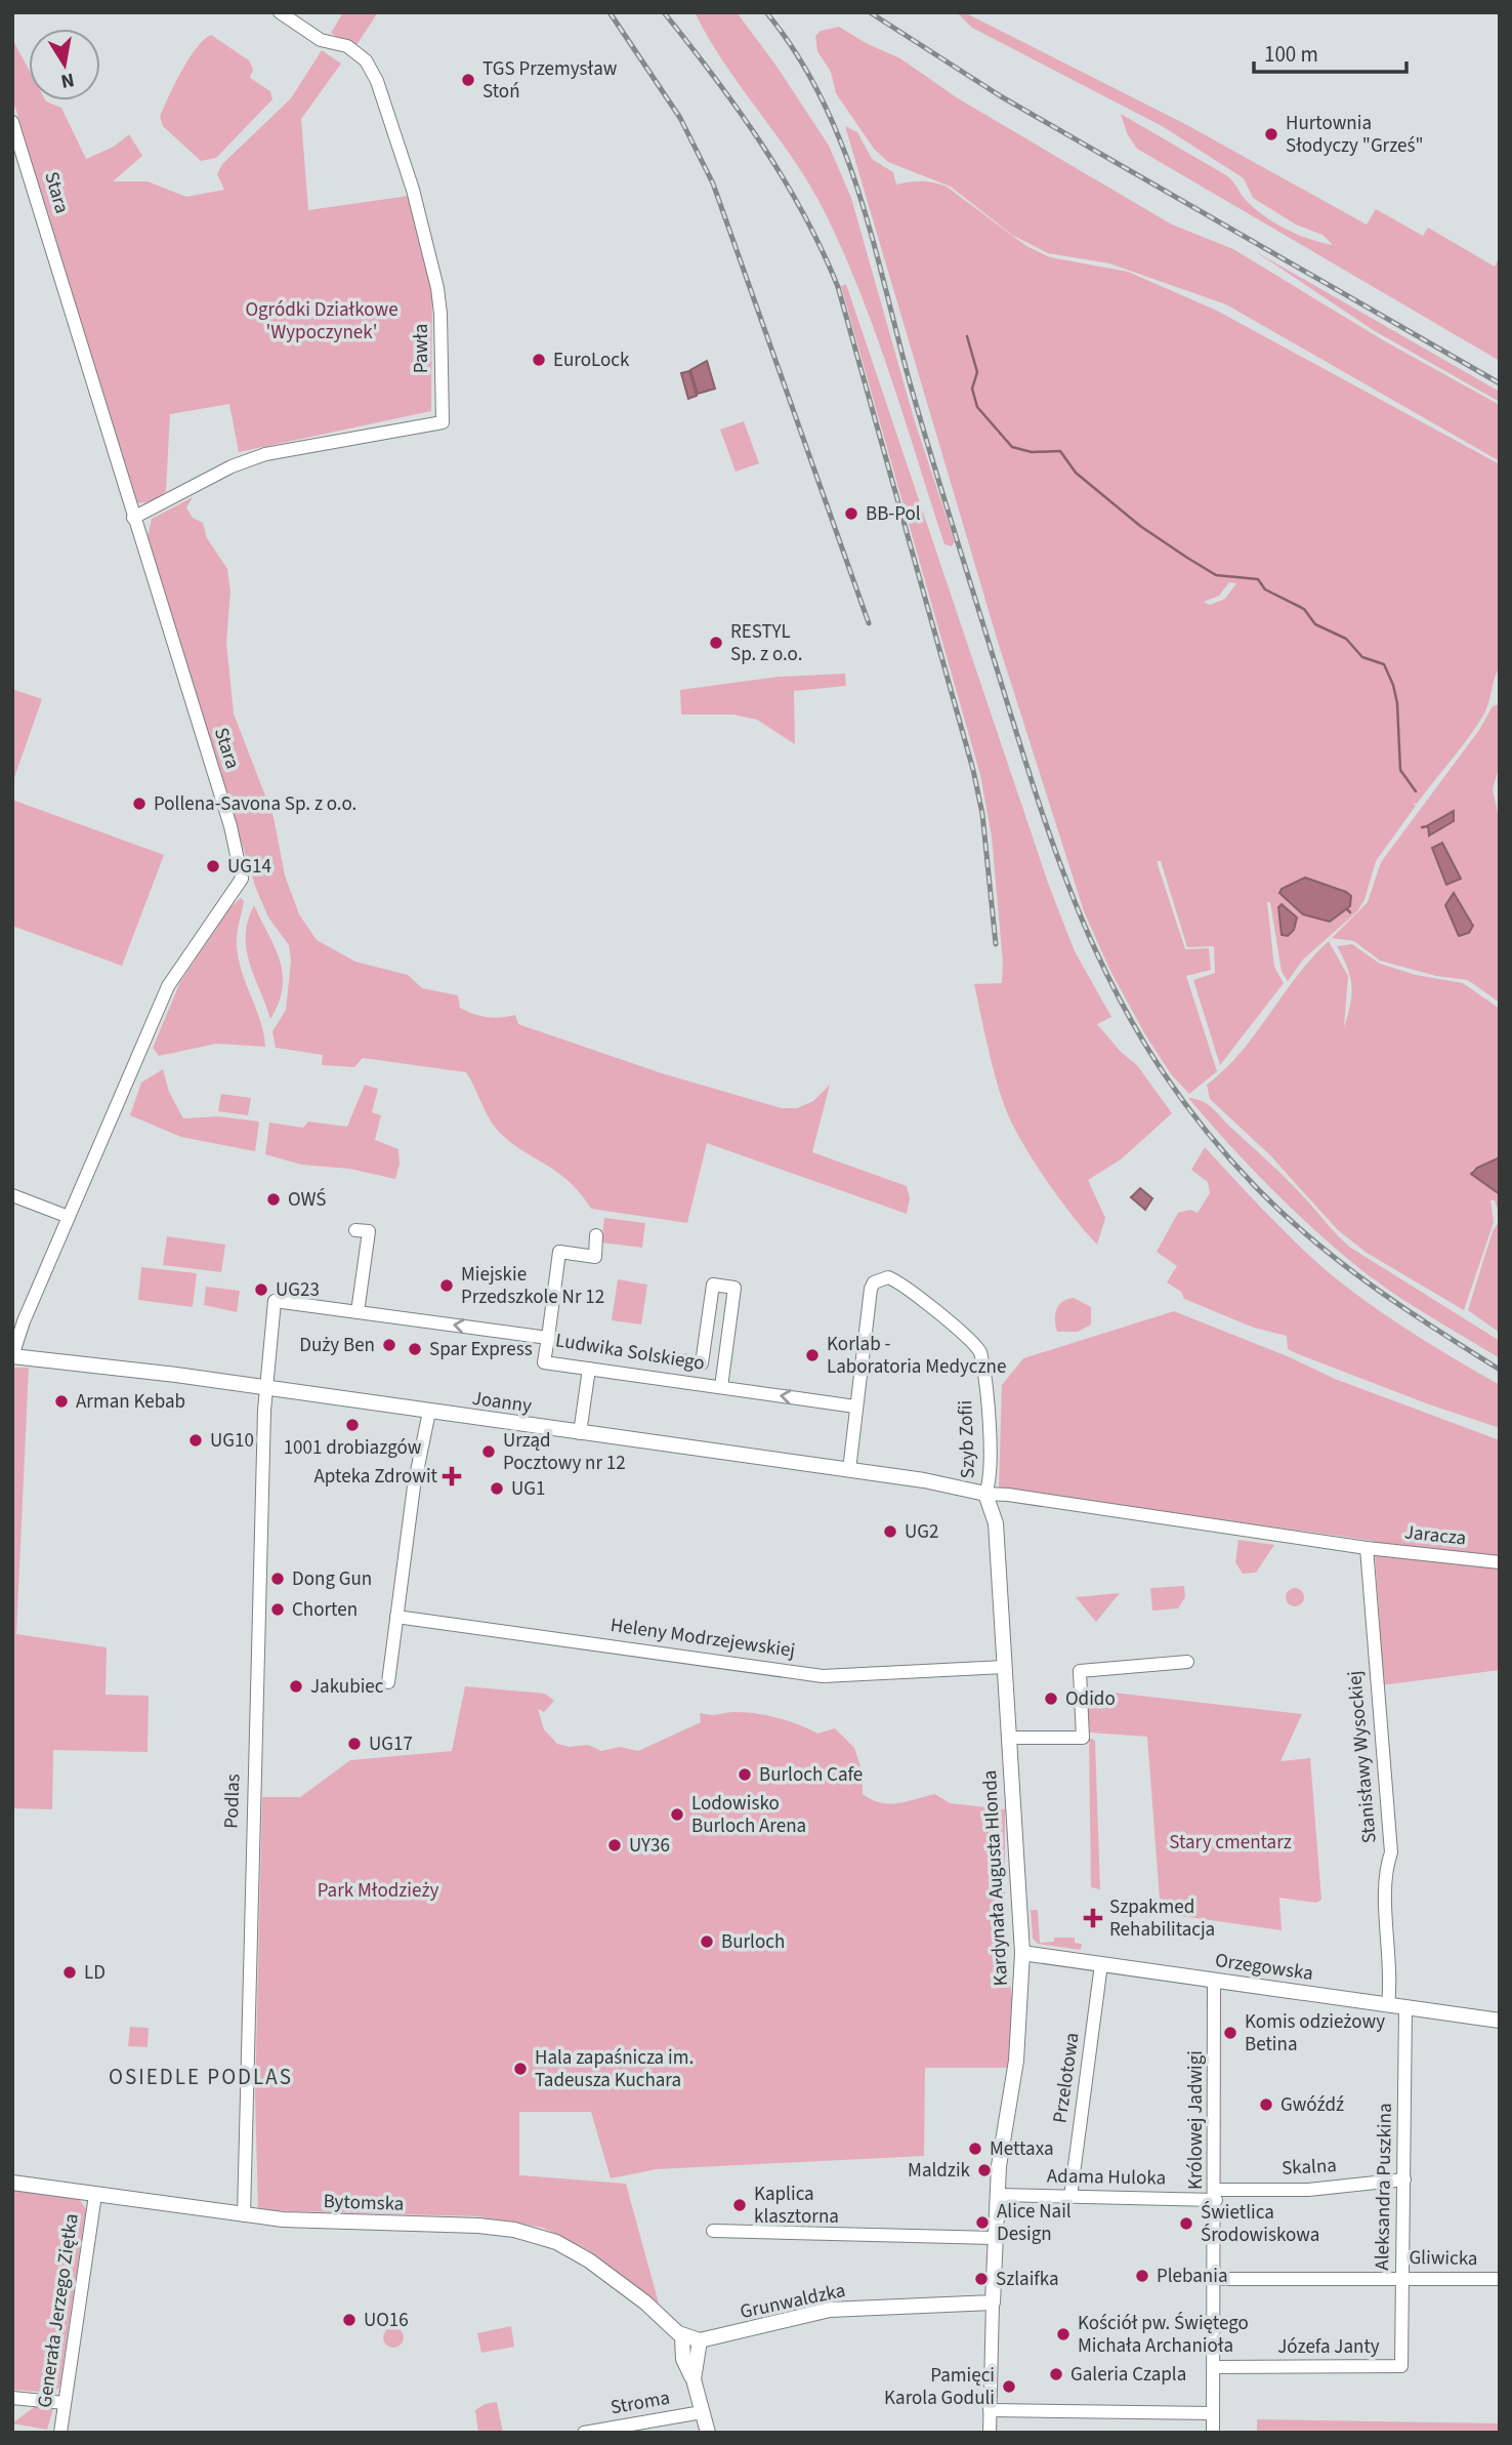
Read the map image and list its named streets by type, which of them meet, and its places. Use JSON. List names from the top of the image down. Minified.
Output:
{"streets":{"street":["Stara","Pawła","Ludwika Solskiego","Joanny","Szyb Zofii","Jaracza","Heleny Modrzejewskiej","Stanisławy Wysockiej","Podlas","Kardynała Augusta Hlonda","Orzegowska","Przelotowa","Królowej Jadwigi","Skalna","Adama Huloka","Aleksandra Puszkina","Bytomska","Gliwicka","Grunwaldzka","Generała Jerzego Ziętka","Józefa Janty","Stroma"]},"crossings":[["Stara","Pawła"],["Stara","Joanny"],["Ludwika Solskiego","Joanny"],["Ludwika Solskiego","Szyb Zofii"],["Ludwika Solskiego","Podlas"],["Joanny","Szyb Zofii"],["Joanny","Jaracza"],["Joanny","Podlas"],["Joanny","Kardynała Augusta Hlonda"],["Szyb Zofii","Jaracza"],["Szyb Zofii","Kardynała Augusta Hlonda"],["Jaracza","Stanisławy Wysockiej"],["Jaracza","Kardynała Augusta Hlonda"],["Heleny Modrzejewskiej","Kardynała Augusta Hlonda"],["Stanisławy Wysockiej","Orzegowska"],["Podlas","Bytomska"],["Kardynała Augusta Hlonda","Orzegowska"],["Kardynała Augusta Hlonda","Adama Huloka"],["Kardynała Augusta Hlonda","Grunwaldzka"],["Orzegowska","Przelotowa"],["Orzegowska","Królowej Jadwigi"],["Orzegowska","Aleksandra Puszkina"],["Przelotowa","Adama Huloka"],["Królowej Jadwigi","Skalna"],["Królowej Jadwigi","Adama Huloka"],["Królowej Jadwigi","Gliwicka"],["Królowej Jadwigi","Józefa Janty"],["Skalna","Adama Huloka"],["Skalna","Aleksandra Puszkina"],["Aleksandra Puszkina","Gliwicka"],["Aleksandra Puszkina","Józefa Janty"],["Bytomska","Grunwaldzka"],["Bytomska","Generała Jerzego Ziętka"]],"one_way":["Ludwika Solskiego"],"districts":["OSIEDLE PODLAS"],"parks":["Ogródki Działkowe 'Wypoczynek'","Stary cmentarz","Park Młodzieży"],"places":{"other":["TGS Przemysław Stoń","Hurtownia Słodyczy \"Grześ\"","EuroLock","BB-Pol","RESTYL Sp. z o.o.","Pollena-Savona Sp. z o.o.","UG14","OWŚ","Miejskie Przedszkole Nr 12","UG23","Duży Ben","Spar Express","Korlab - Laboratoria Medyczne","Arman Kebab","1001 drobiazgów","UG10","Urząd Pocztowy nr 12","UG1","UG2","Dong Gun","Chorten","Jakubiec","Odido","UG17","Burloch Cafe","Lodowisko Burloch Arena","UY36","Burloch","LD","Komis odzieżowy Betina","Hala zapaśnicza im. Tadeusza Kuchara","Gwóźdź","Mettaxa","Maldzik","Kaplica klasztorna","Alice Nail Design","Świetlica Środowiskowa","Plebania","Szlaifka","UO16","Kościół pw. Świętego Michała Archanioła","Galeria Czapla","Pamięci Karola Goduli"],"health":["Apteka Zdrowit","Szpakmed Rehabilitacja"]},"scale_bar":"100 m","north":"bottom"}
